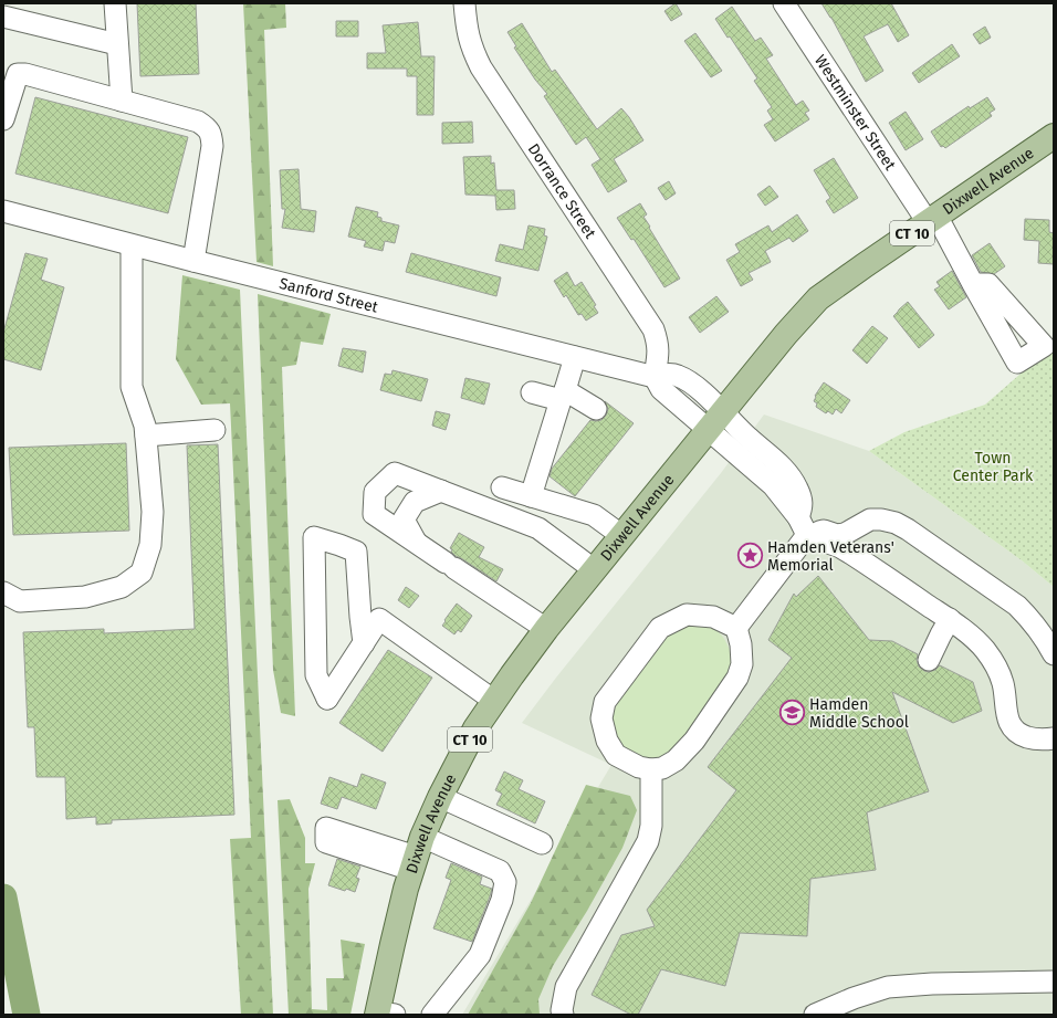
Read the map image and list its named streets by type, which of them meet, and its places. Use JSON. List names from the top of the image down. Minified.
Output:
{"streets":{"main road":["Dixwell Avenue","CT 10"],"street":["Westminster Street","Dorrance Street","Sanford Street"]},"crossings":[["Westminster Street","Dixwell Avenue"],["Dorrance Street","Sanford Street"]],"parks":["Town Center Park"],"places":{"place":["Hamden Veterans' Memorial"],"school or university":["Hamden Middle School"]}}
